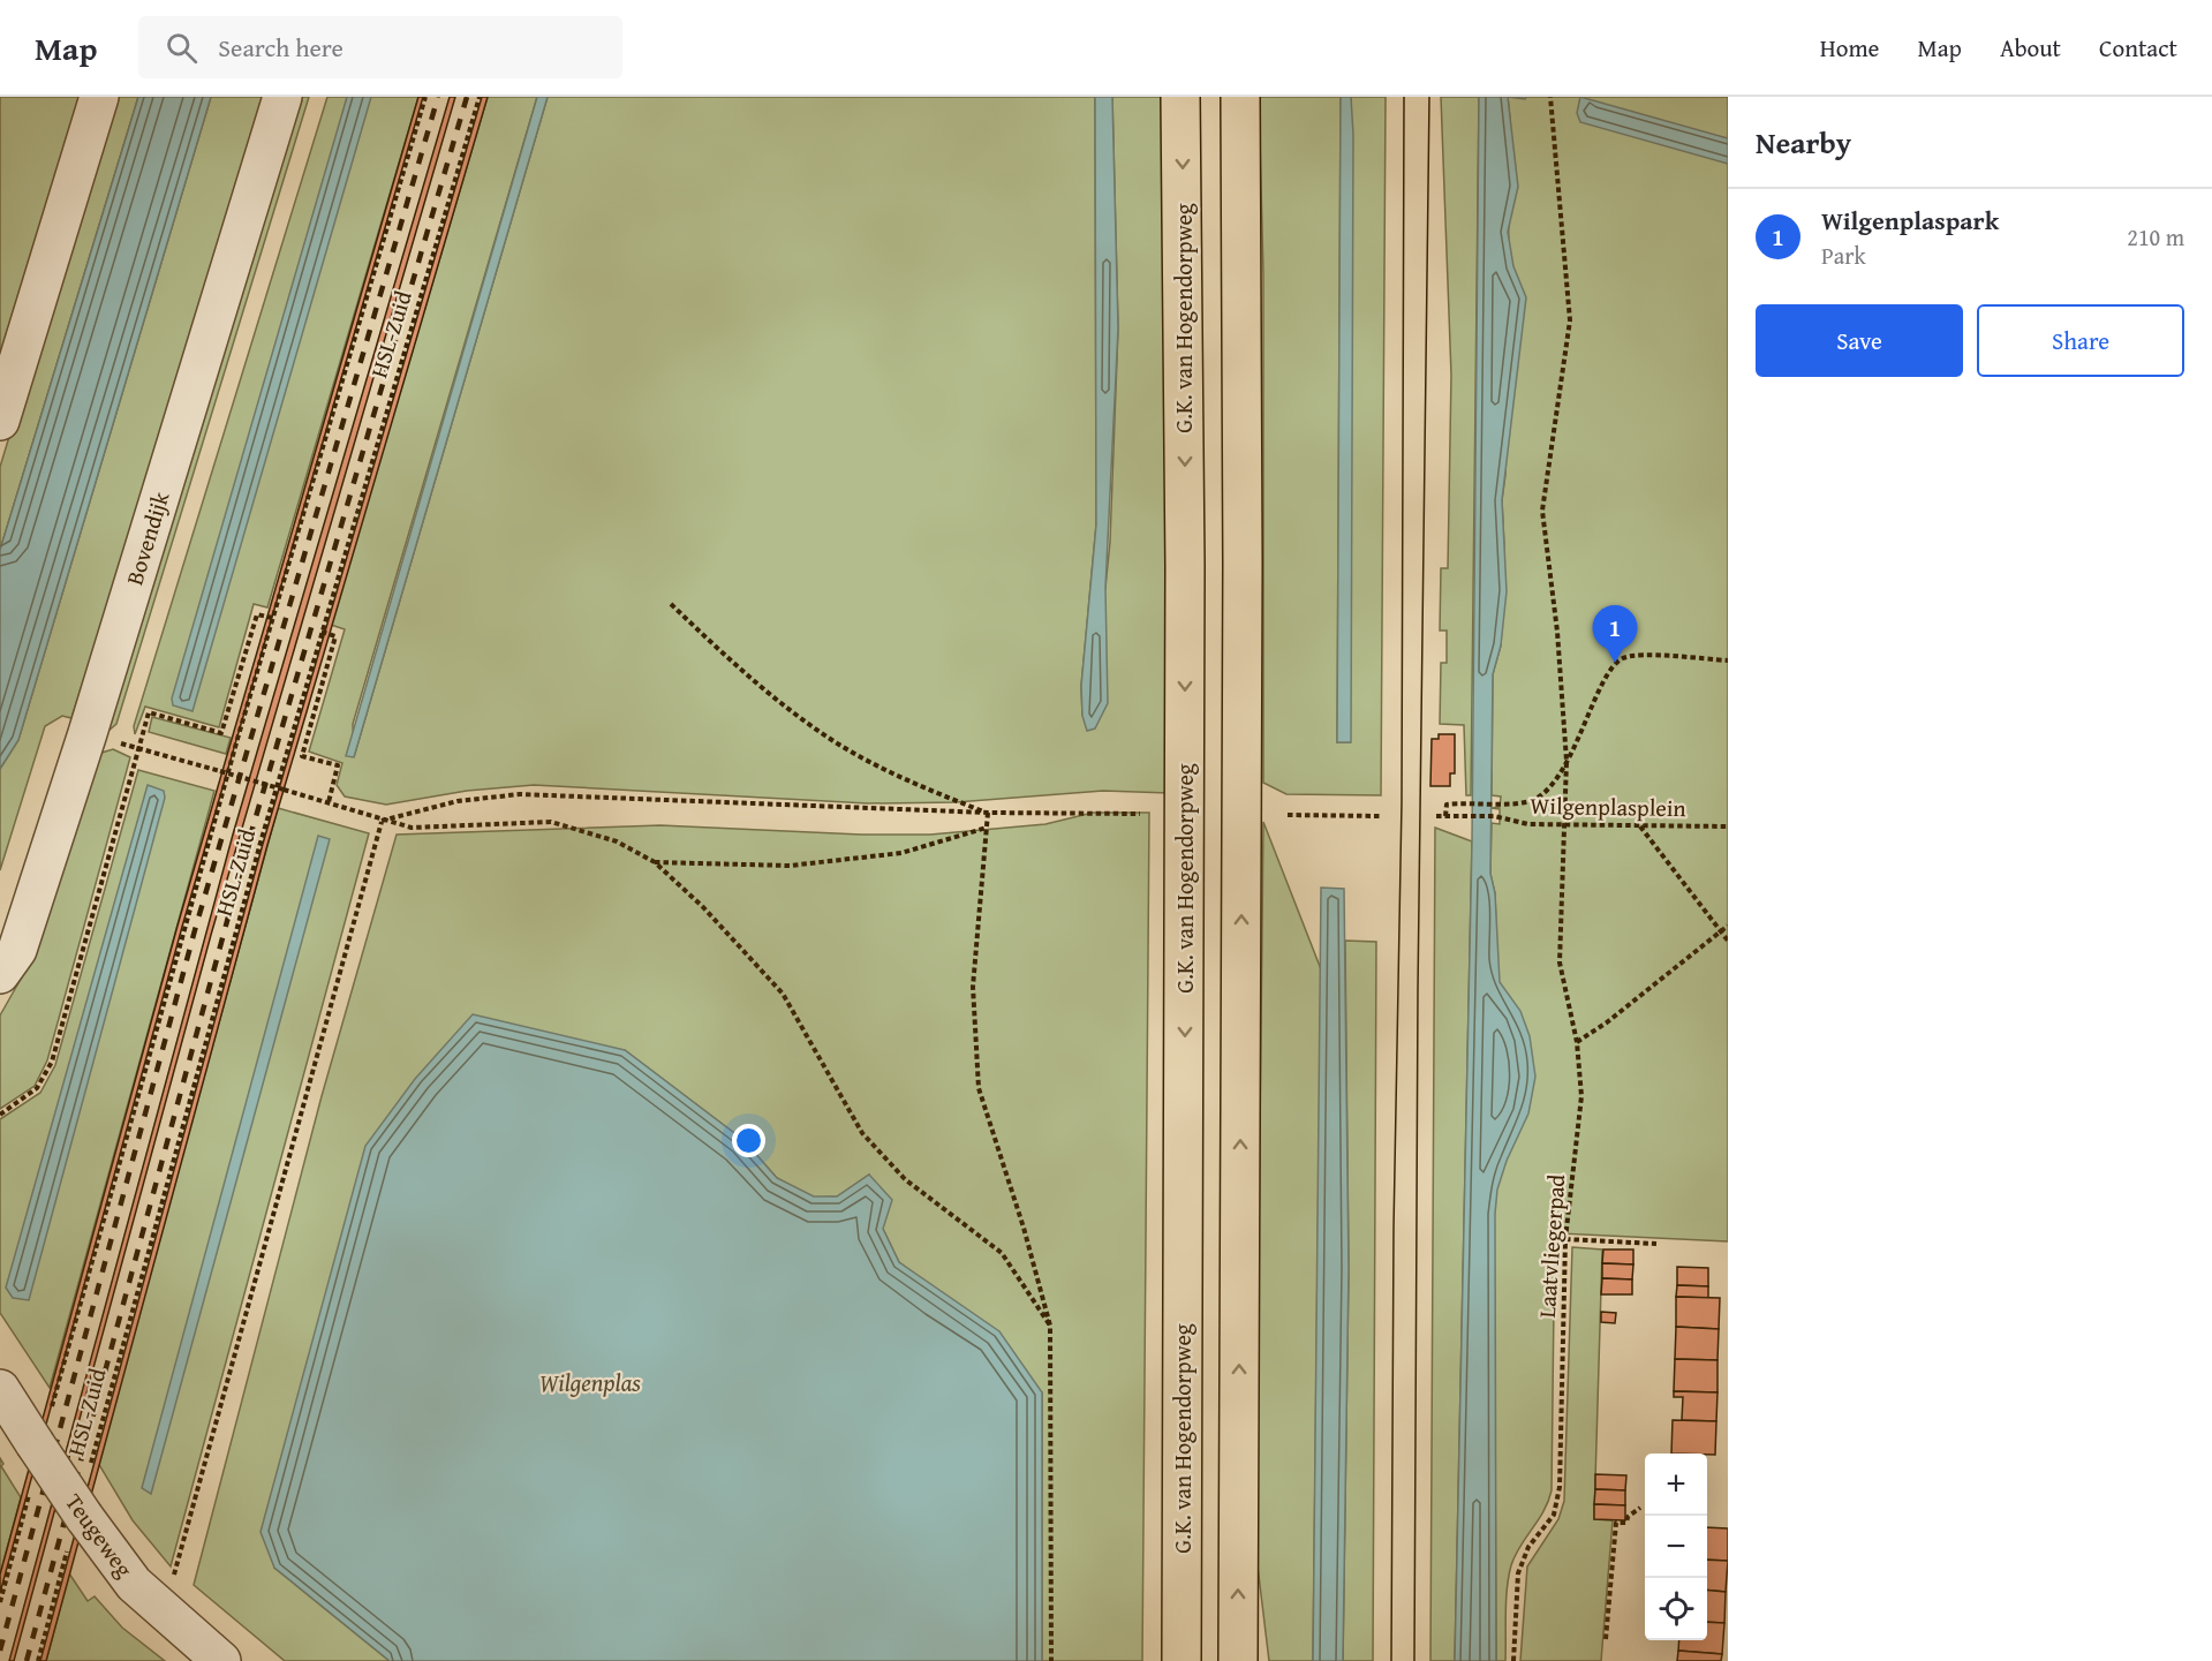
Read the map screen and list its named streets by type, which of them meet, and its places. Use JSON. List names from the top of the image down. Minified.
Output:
{"streets":{"main road":["G.K. van Hogendorpweg"],"street":["Bovendijk","Teugeweg"],"path":["HSL-Zuid","Wilgenplasplein","Laatvliegerpad"]},"crossings":[["HSL-Zuid","Teugeweg"],["Wilgenplasplein","Laatvliegerpad"]],"water":["Wilgenplas"],"page":{"header":"Map","search":"Search here","nav":["Home","Map","About","Contact"],"heading":"Nearby","list":[{"mark":"1","name":"Wilgenplaspark","note":"Park","value":"210 m"}],"buttons":["Save","Share"],"pins":"1","map_buttons":["+","−"]}}
